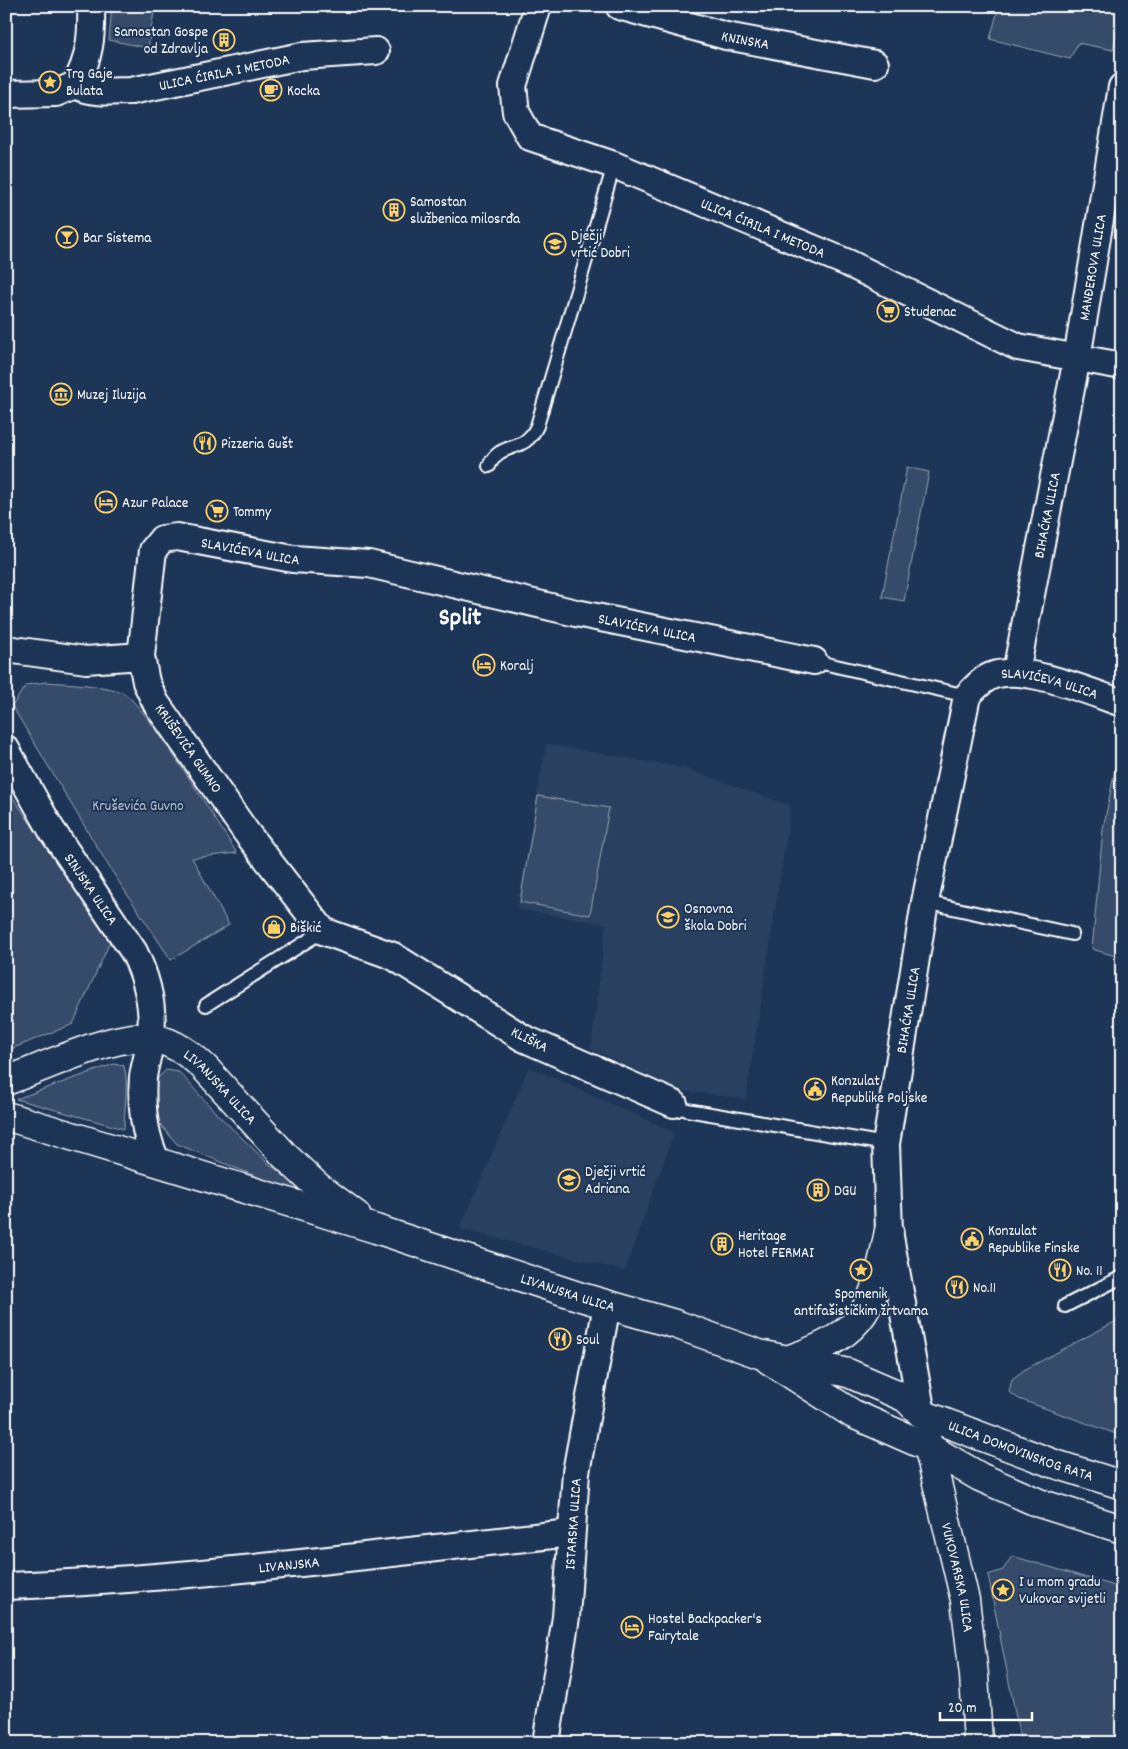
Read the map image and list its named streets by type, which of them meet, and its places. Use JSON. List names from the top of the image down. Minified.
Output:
{"streets":{"street":["KNINSKA","ULICA ĆIRILA I METODA","MANĐEROVA ULICA","BIHAĆKA ULICA","SLAVIĆEVA ULICA","KRUŠEVIĆA GUMNO","SINJSKA ULICA","KLIŠKA","LIVANJSKA ULICA","ULICA DOMOVINSKOG RATA","ISTARSKA ULICA","LIVANJSKA","VUKOVARSKA ULICA"]},"crossings":[["ULICA ĆIRILA I METODA","MANĐEROVA ULICA"],["ULICA ĆIRILA I METODA","BIHAĆKA ULICA"],["MANĐEROVA ULICA","BIHAĆKA ULICA"],["BIHAĆKA ULICA","SLAVIĆEVA ULICA"],["BIHAĆKA ULICA","KLIŠKA"],["BIHAĆKA ULICA","LIVANJSKA ULICA"],["BIHAĆKA ULICA","ULICA DOMOVINSKOG RATA"],["BIHAĆKA ULICA","VUKOVARSKA ULICA"],["SLAVIĆEVA ULICA","KRUŠEVIĆA GUMNO"],["KRUŠEVIĆA GUMNO","KLIŠKA"],["SINJSKA ULICA","LIVANJSKA ULICA"],["LIVANJSKA ULICA","ULICA DOMOVINSKOG RATA"],["LIVANJSKA ULICA","ISTARSKA ULICA"],["LIVANJSKA ULICA","VUKOVARSKA ULICA"],["ULICA DOMOVINSKOG RATA","VUKOVARSKA ULICA"],["ISTARSKA ULICA","LIVANJSKA"]],"districts":["Split"],"parks":["Kruševića Guvno"],"places":{"building":["Samostan Gospe od Zdravlja","Samostan službenica milosrđa","DGU","Heritage Hotel FERMAI"],"place":["Trg Gaje Bulata","Spomenik antifašističkim žrtvama","I u mom gradu Vukovar svijetli"],"cafe":["Kocka"],"bar":["Bar Sistema"],"school or university":["Dječji vrtić Dobri","Osnovna škola Dobri","Dječji vrtić Adriana"],"supermarket":["Studenac","Tommy"],"museum":["Muzej Iluzija"],"restaurant":["Pizzeria Gušt","No. 11","No.11","Soul"],"hotel":["Azur Palace","Koralj","Hostel Backpacker's Fairytale"],"shop":["Biškić"],"public building":["Konzulat Republike Poljske","Konzulat Republike Finske"]},"scale_bar":"20 m"}
